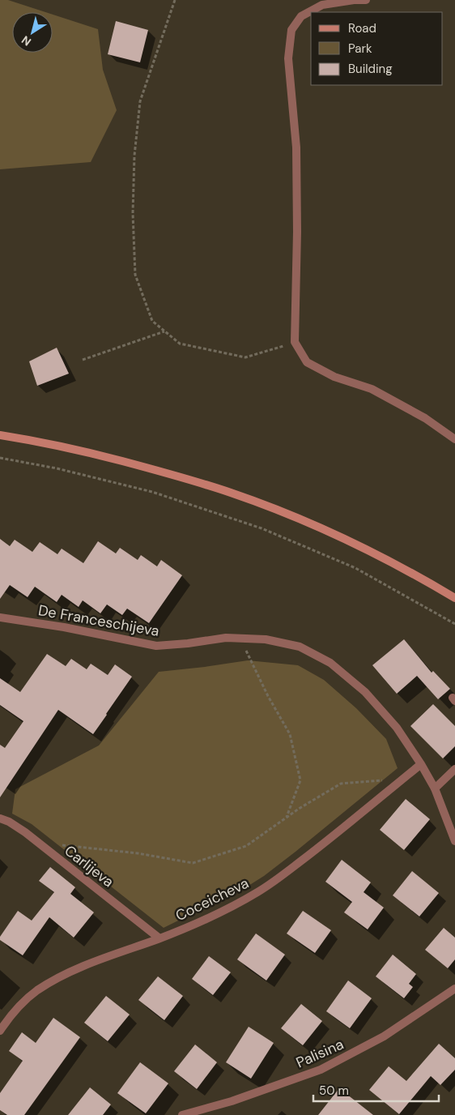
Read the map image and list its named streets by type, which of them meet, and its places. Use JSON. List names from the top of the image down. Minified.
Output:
{"streets":{"street":["De Franceschijeva","Carlijeva","Coceicheva","Palisina"]},"crossings":[["De Franceschijeva","Coceicheva"],["Carlijeva","Coceicheva"]],"legend":["Road","Park","Building"],"scale_bar":"50 m","north":"bottom left"}
